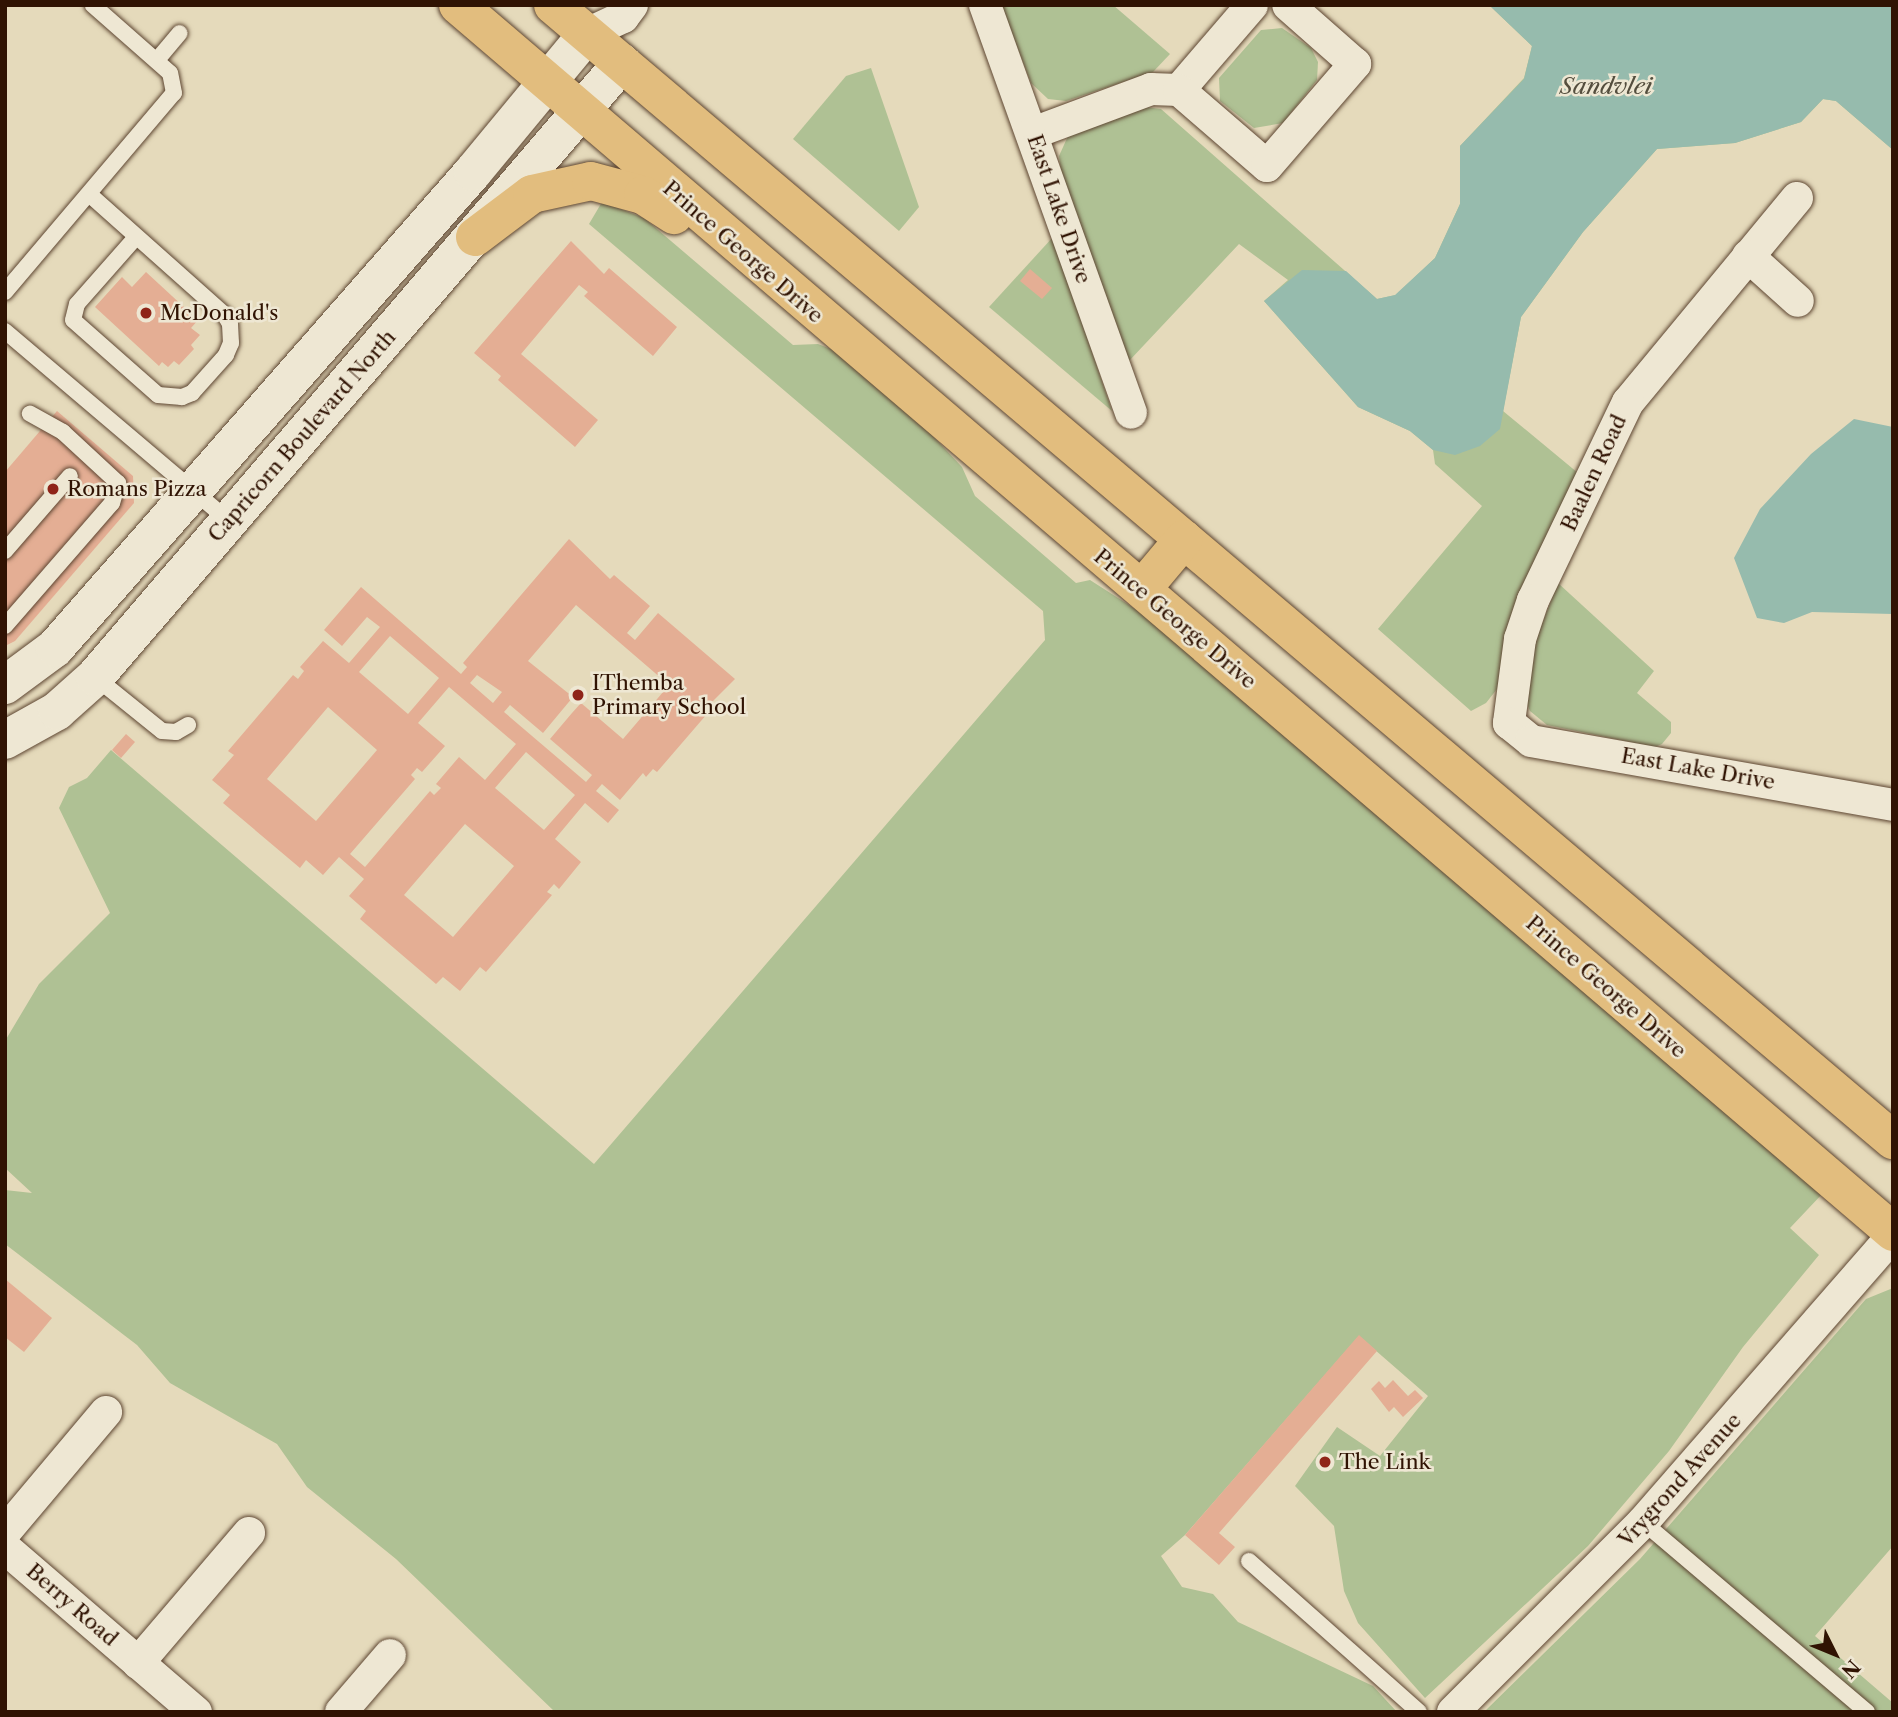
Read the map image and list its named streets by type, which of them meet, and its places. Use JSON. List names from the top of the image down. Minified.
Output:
{"streets":{"main road":["Prince George Drive"],"street":["East Lake Drive","Capricorn Boulevard North","Baalen Road","Vrygrond Avenue","Berry Road"]},"crossings":[["East Lake Drive","Baalen Road"],["Prince George Drive","Capricorn Boulevard North"],["Prince George Drive","Vrygrond Avenue"]],"water":["Sandvlei"],"places":["McDonald's","Romans Pizza","IThemba Primary School","The Link"],"north":"bottom right"}
